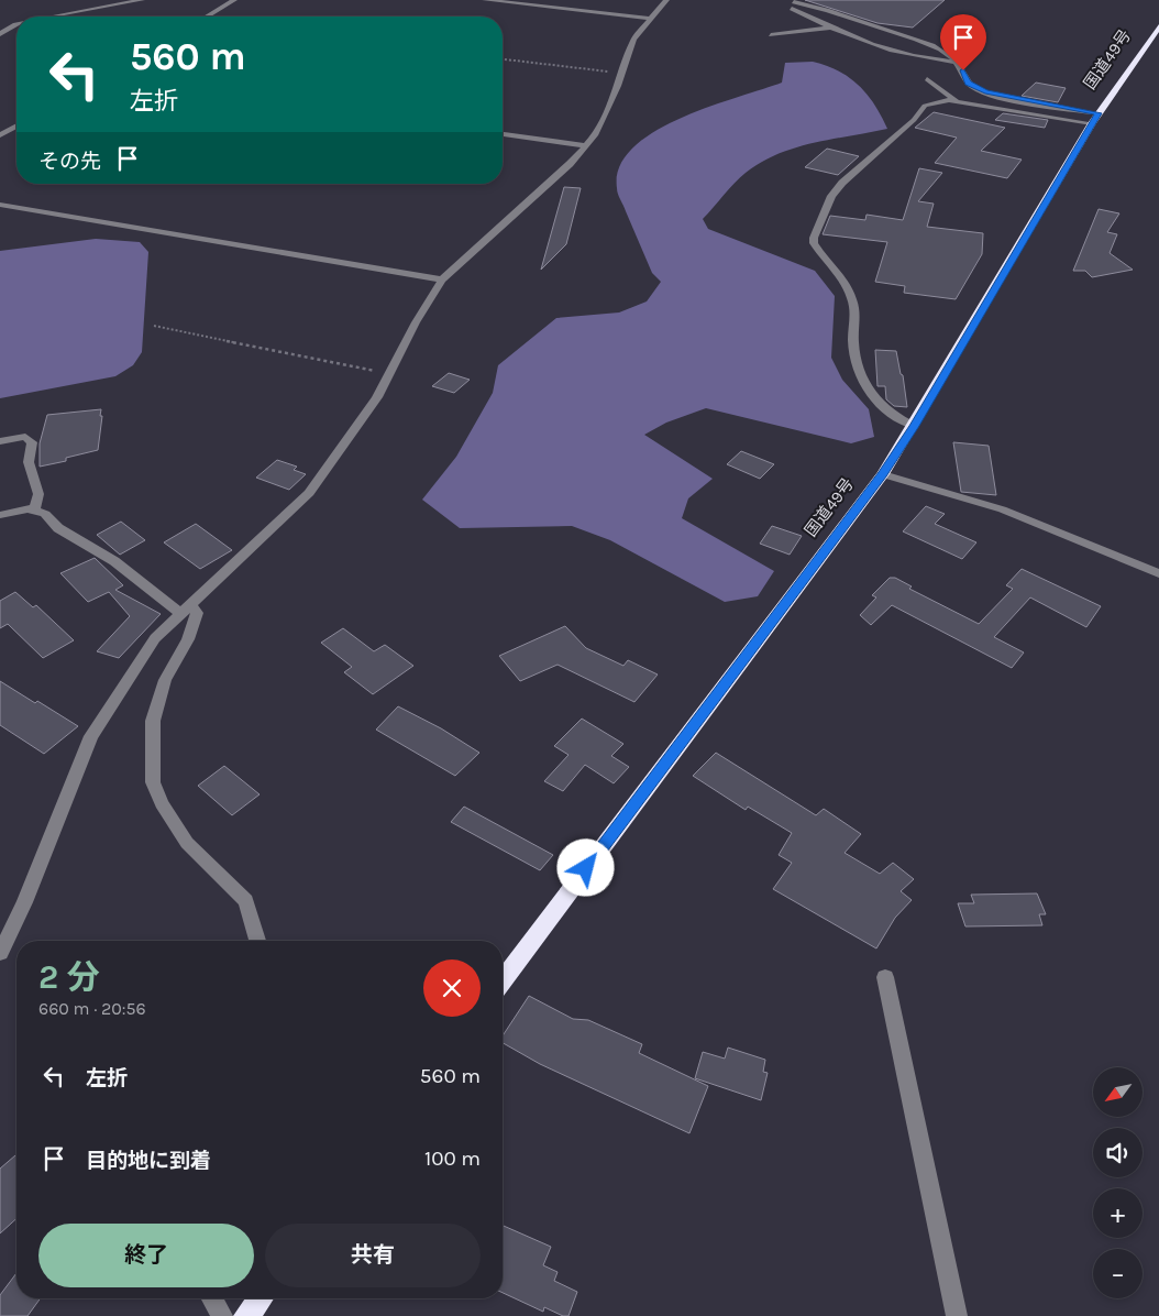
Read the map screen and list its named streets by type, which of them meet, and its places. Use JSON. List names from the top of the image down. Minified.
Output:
{"streets":{"highway":["国道49号"]},"north":"bottom left","page":{"turn":["560 m","左折"],"then":"その先","heading":["2 分","660 m · 20:56"],"list":[{"name":"左折","value":"560 m"},{"name":"目的地に到着","value":"100 m"}],"map_buttons":["+","−"],"buttons":["終了","共有"]}}
